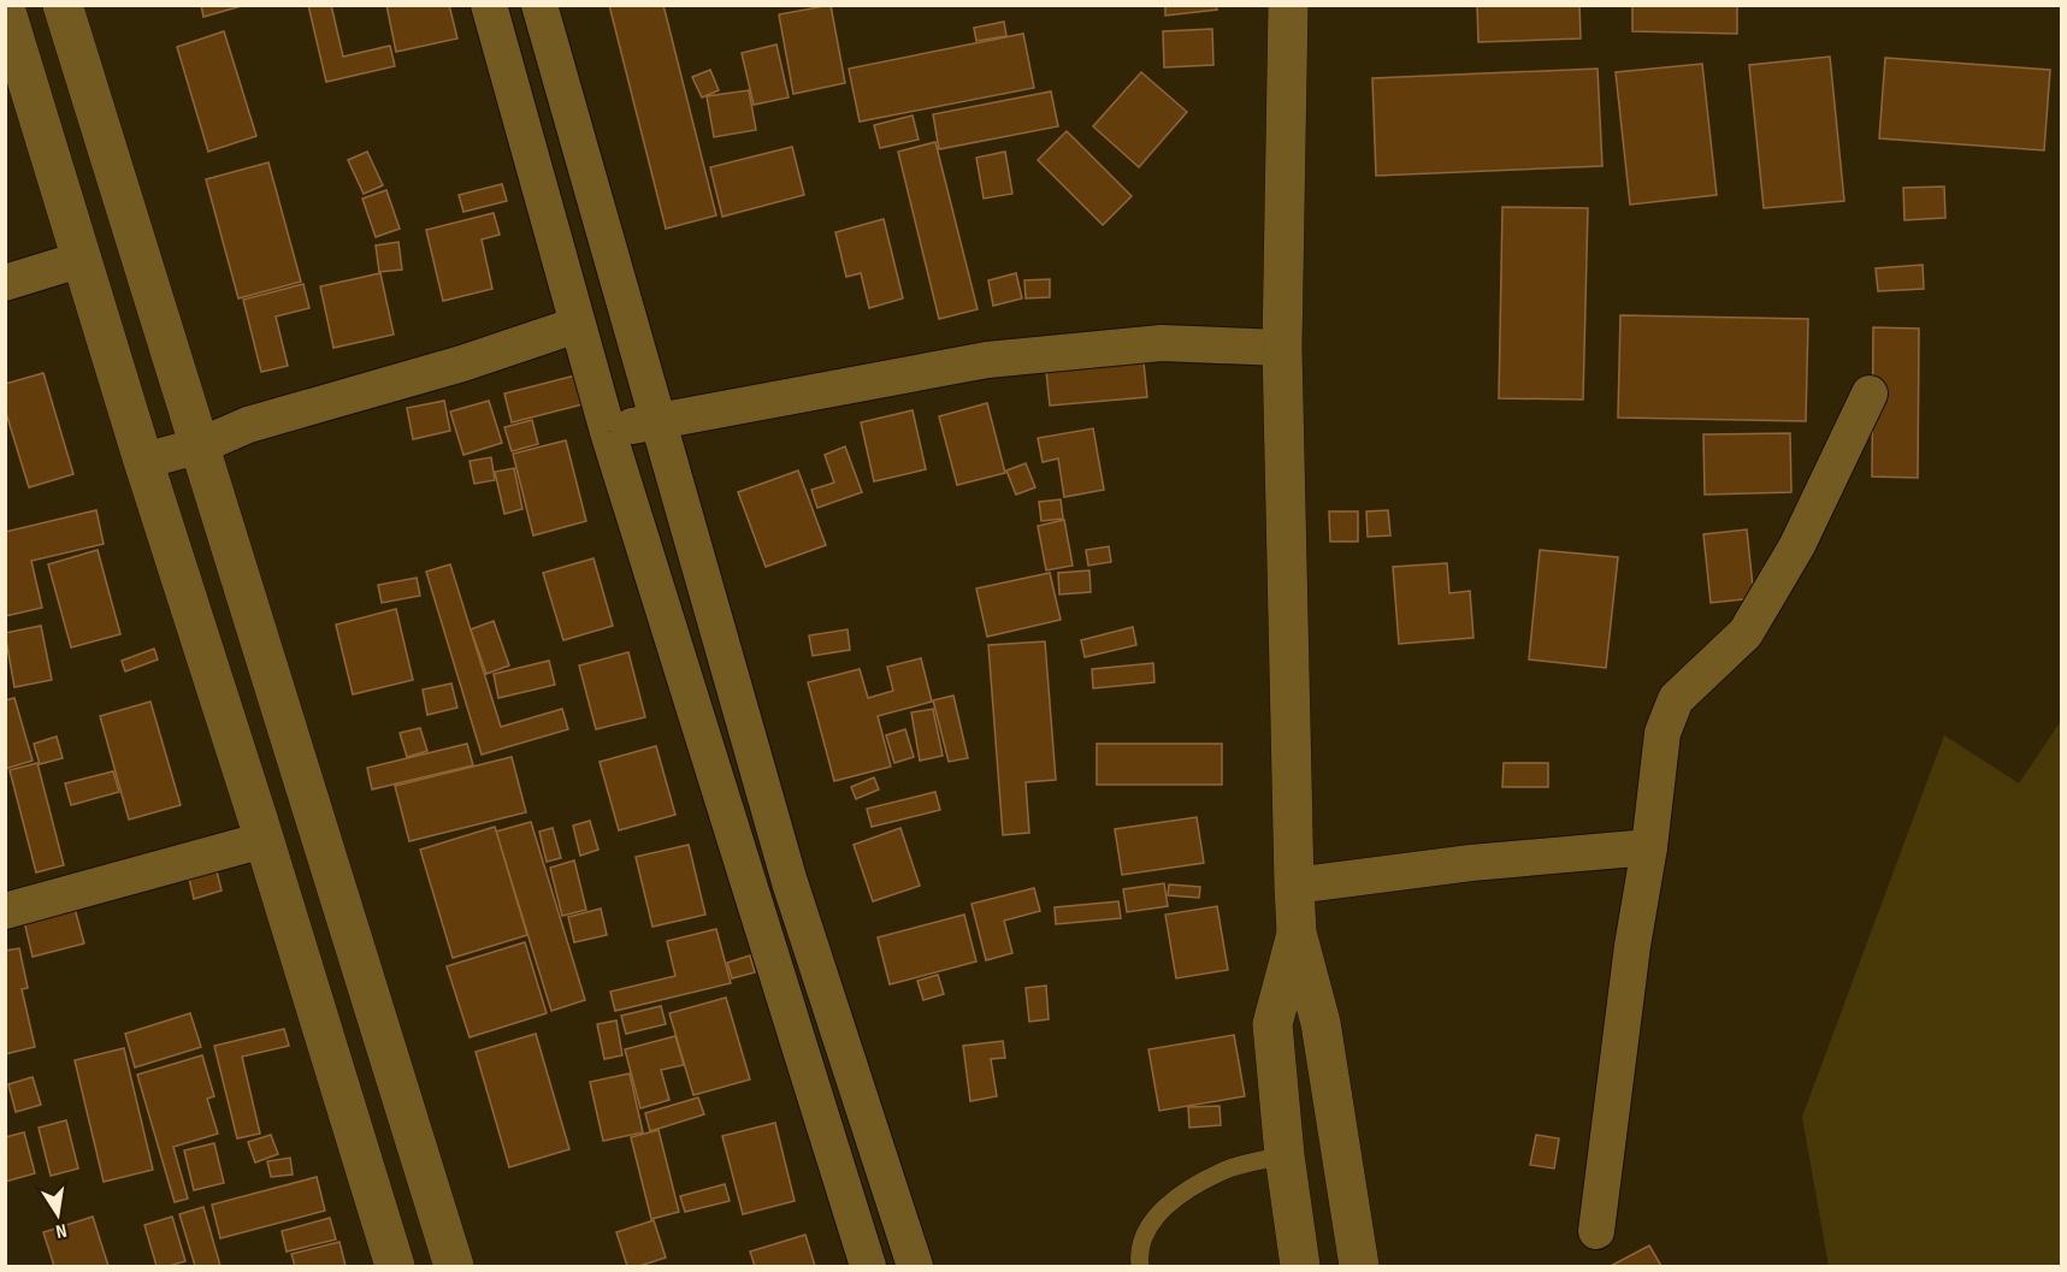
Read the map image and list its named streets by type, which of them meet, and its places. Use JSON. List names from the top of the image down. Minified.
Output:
{"north":"bottom"}
